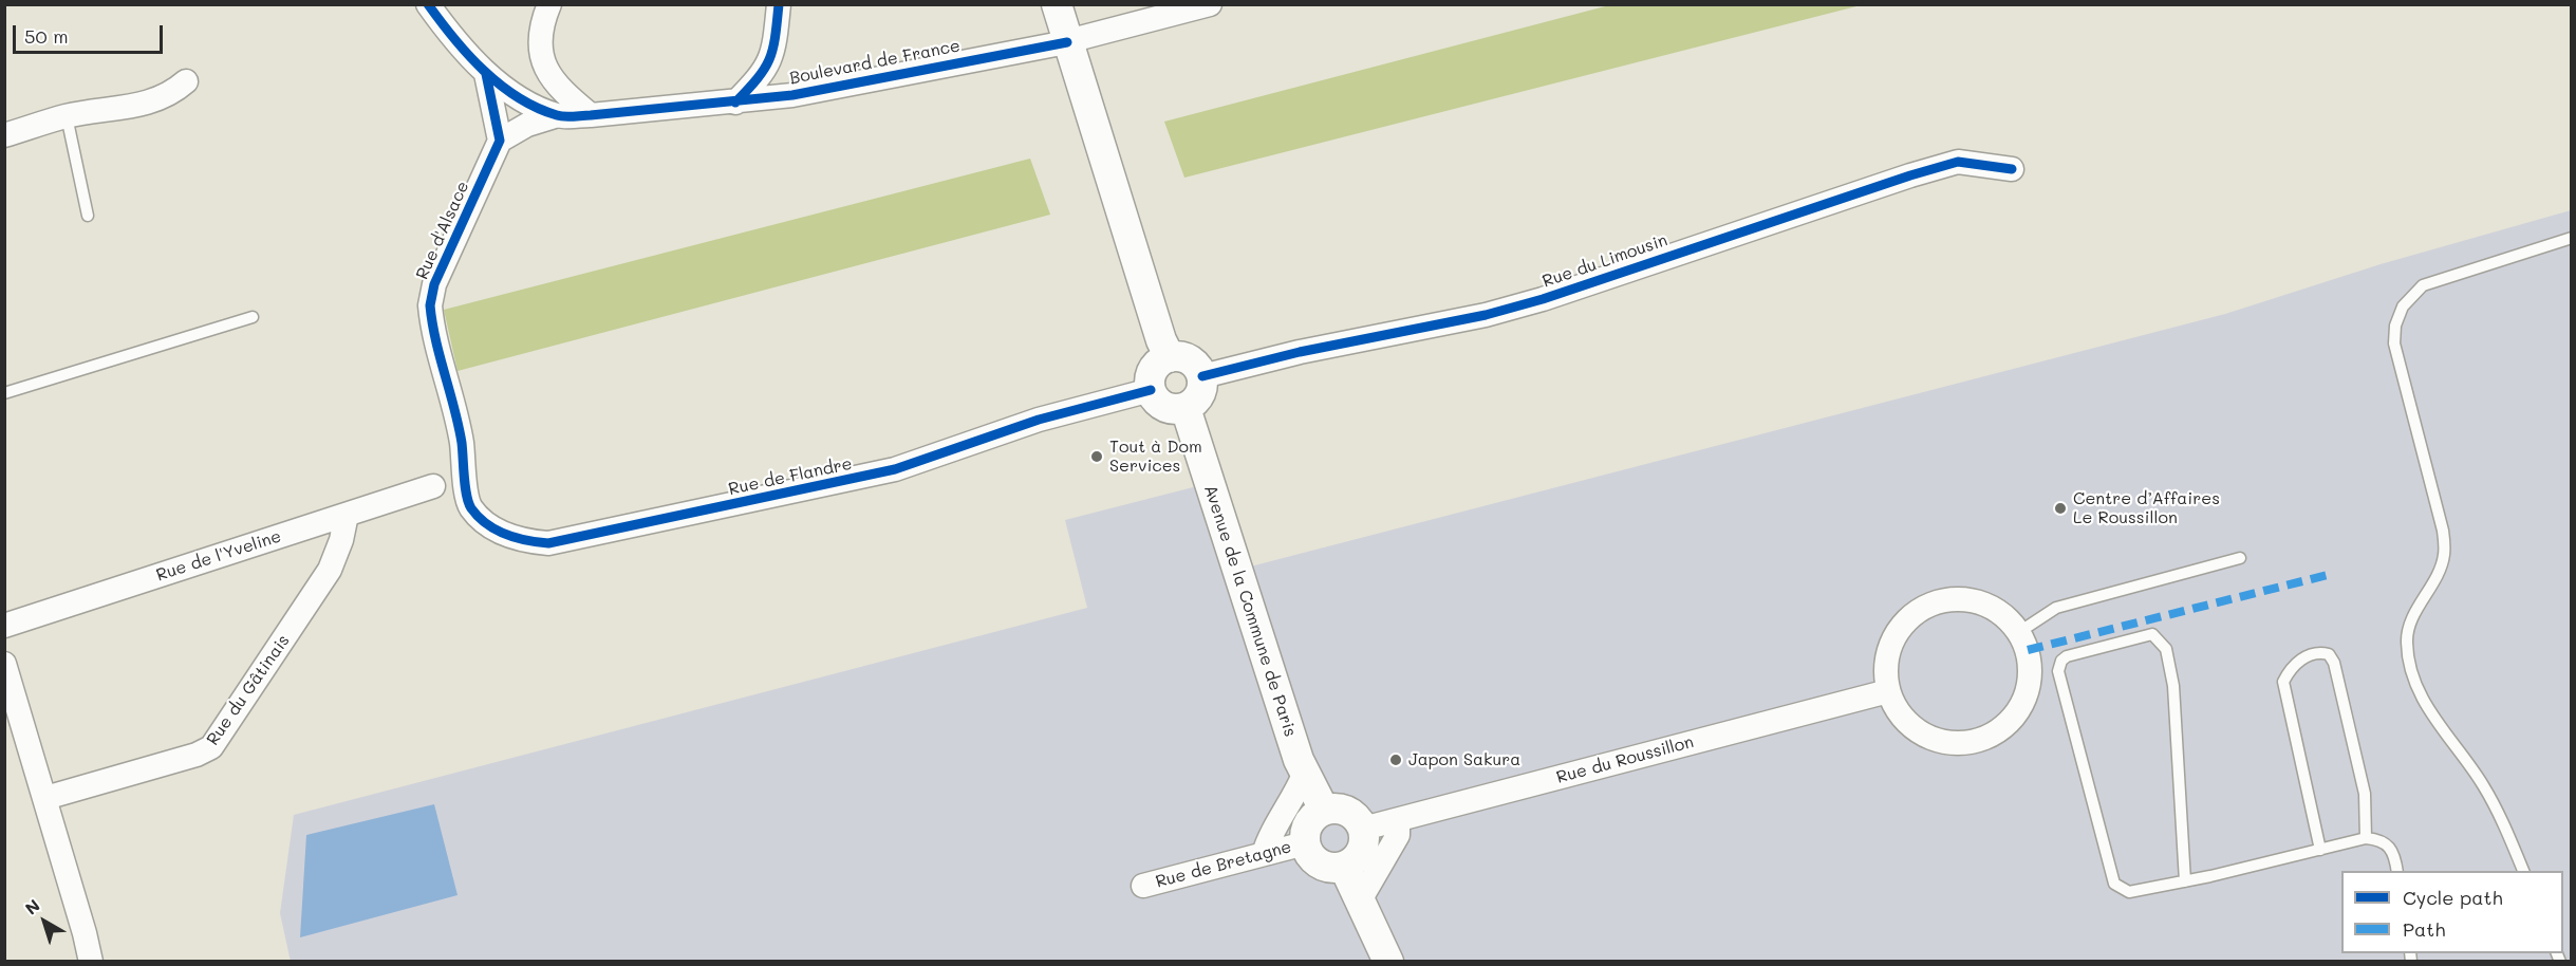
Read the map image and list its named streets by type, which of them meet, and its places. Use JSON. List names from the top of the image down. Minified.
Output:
{"streets":{"street":["Boulevard de France","Rue d'Alsace","Rue du Limousin","Rue de Flandre","Rue de l'Yveline","Avenue de la Commune de Paris","Rue du Gâtinais","Rue du Roussillon","Rue de Bretagne"]},"crossings":[["Boulevard de France","Rue d'Alsace"],["Rue d'Alsace","Rue de Flandre"],["Rue du Limousin","Rue de Flandre"],["Rue du Limousin","Avenue de la Commune de Paris"],["Rue de Flandre","Avenue de la Commune de Paris"],["Rue de l'Yveline","Rue du Gâtinais"],["Avenue de la Commune de Paris","Rue du Roussillon"],["Avenue de la Commune de Paris","Rue de Bretagne"],["Rue du Roussillon","Rue de Bretagne"]],"places":["Tout à Dom Services","Centre d’Affaires Le Roussillon","Japon Sakura"],"legend":["Cycle path","Path"],"scale_bar":"50 m","north":"top left"}
